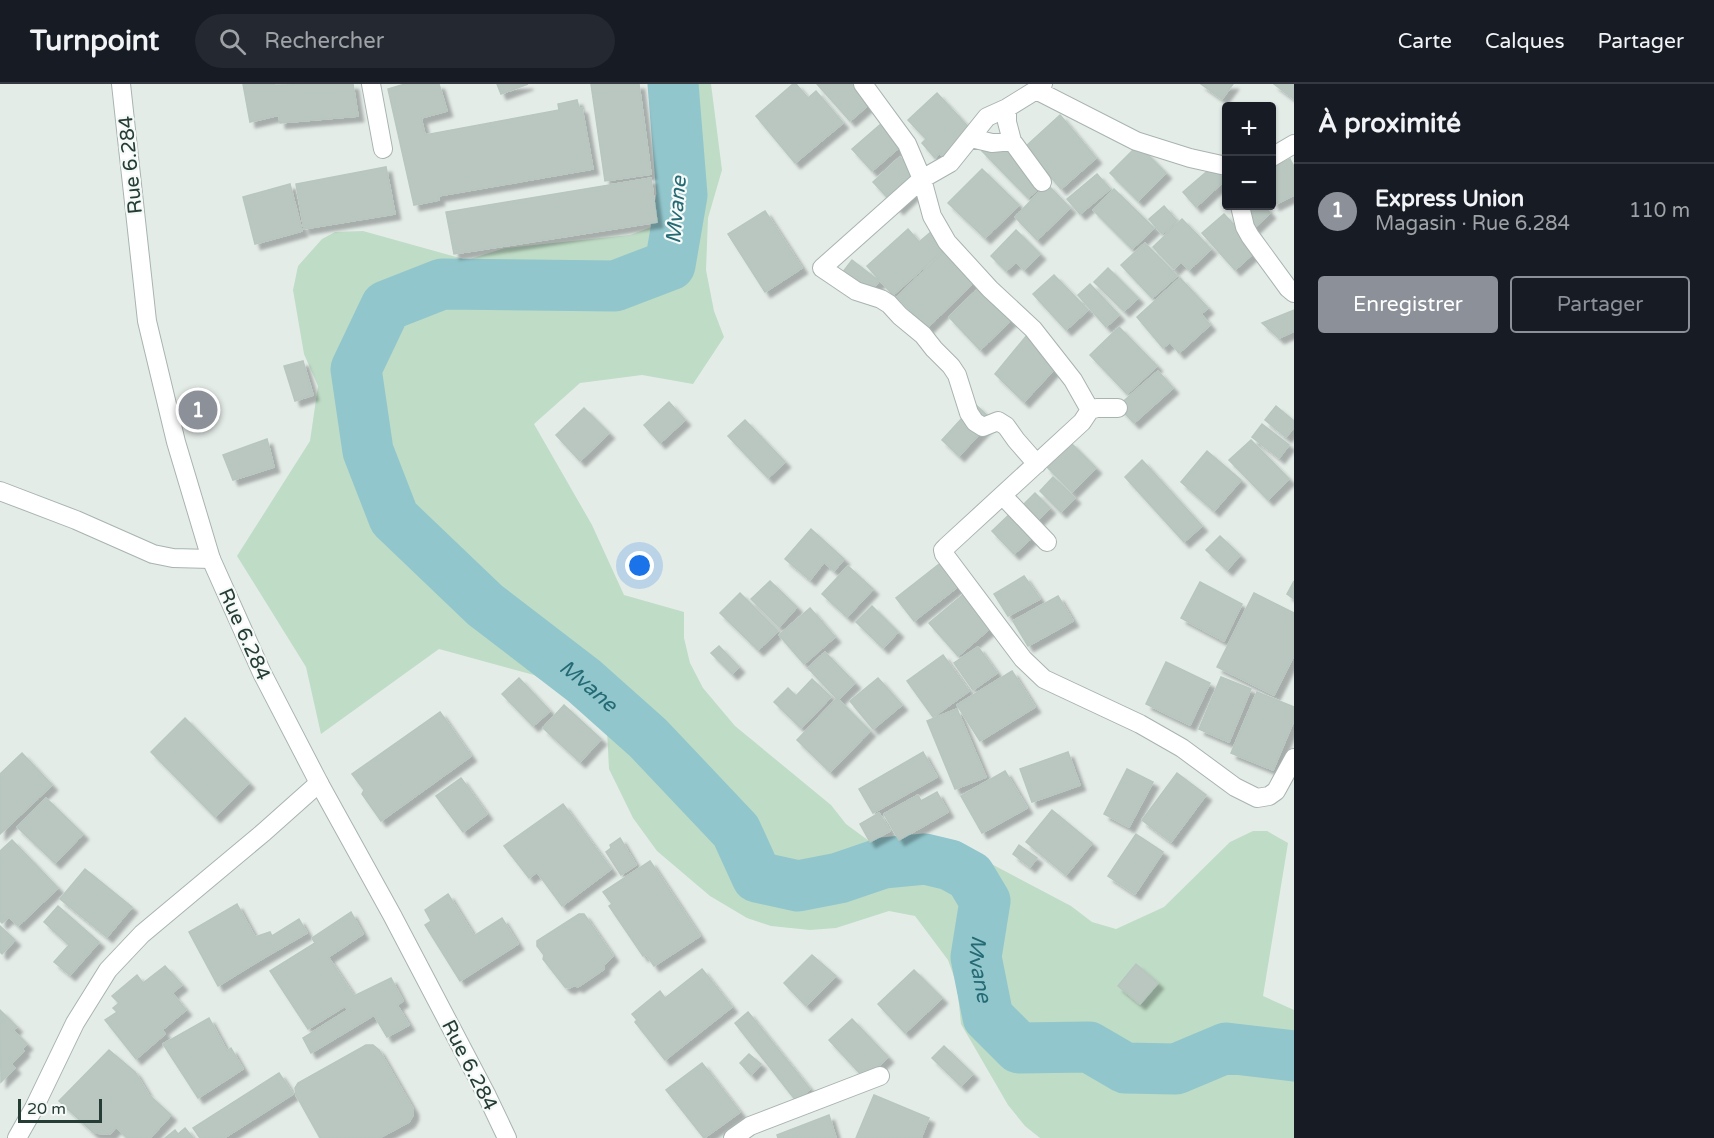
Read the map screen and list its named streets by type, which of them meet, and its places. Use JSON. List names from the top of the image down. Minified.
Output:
{"streets":{"street":["Rue 6.284"]},"water":["Mvane"],"scale_bar":"20 m","page":{"header":"Turnpoint","search":"Rechercher","nav":["Carte","Calques","Partager"],"heading":"À proximité","map_buttons":["+","−"],"list":[{"mark":"1","name":"Express Union","note":"Magasin · Rue 6.284","value":"110 m"}],"buttons":["Enregistrer","Partager"],"pins":"1","scale":"20 m"}}
